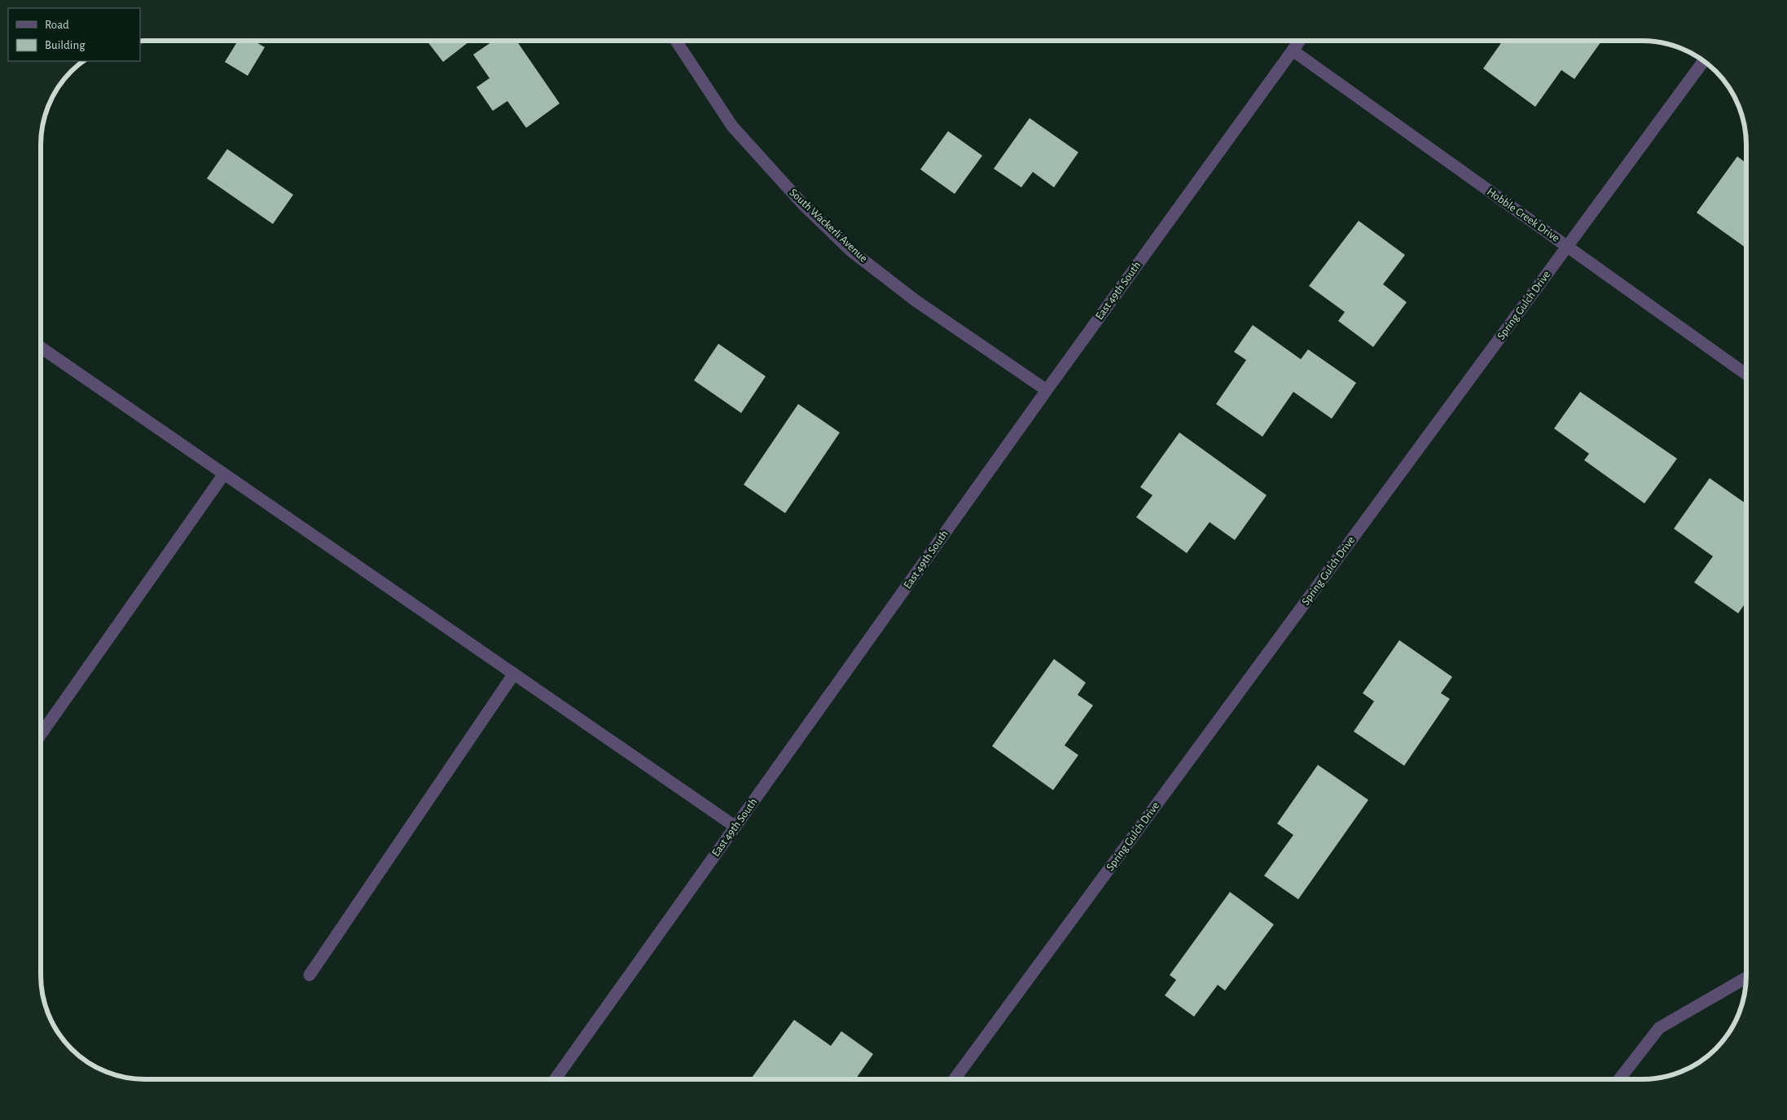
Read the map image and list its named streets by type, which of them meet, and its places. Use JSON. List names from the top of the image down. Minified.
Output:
{"streets":{"street":["Hobble Creek Drive","South Wackerli Avenue","East 49th South","Spring Gulch Drive"]},"crossings":[["Hobble Creek Drive","East 49th South"],["Hobble Creek Drive","Spring Gulch Drive"],["South Wackerli Avenue","East 49th South"]],"legend":["Road","Building"]}
